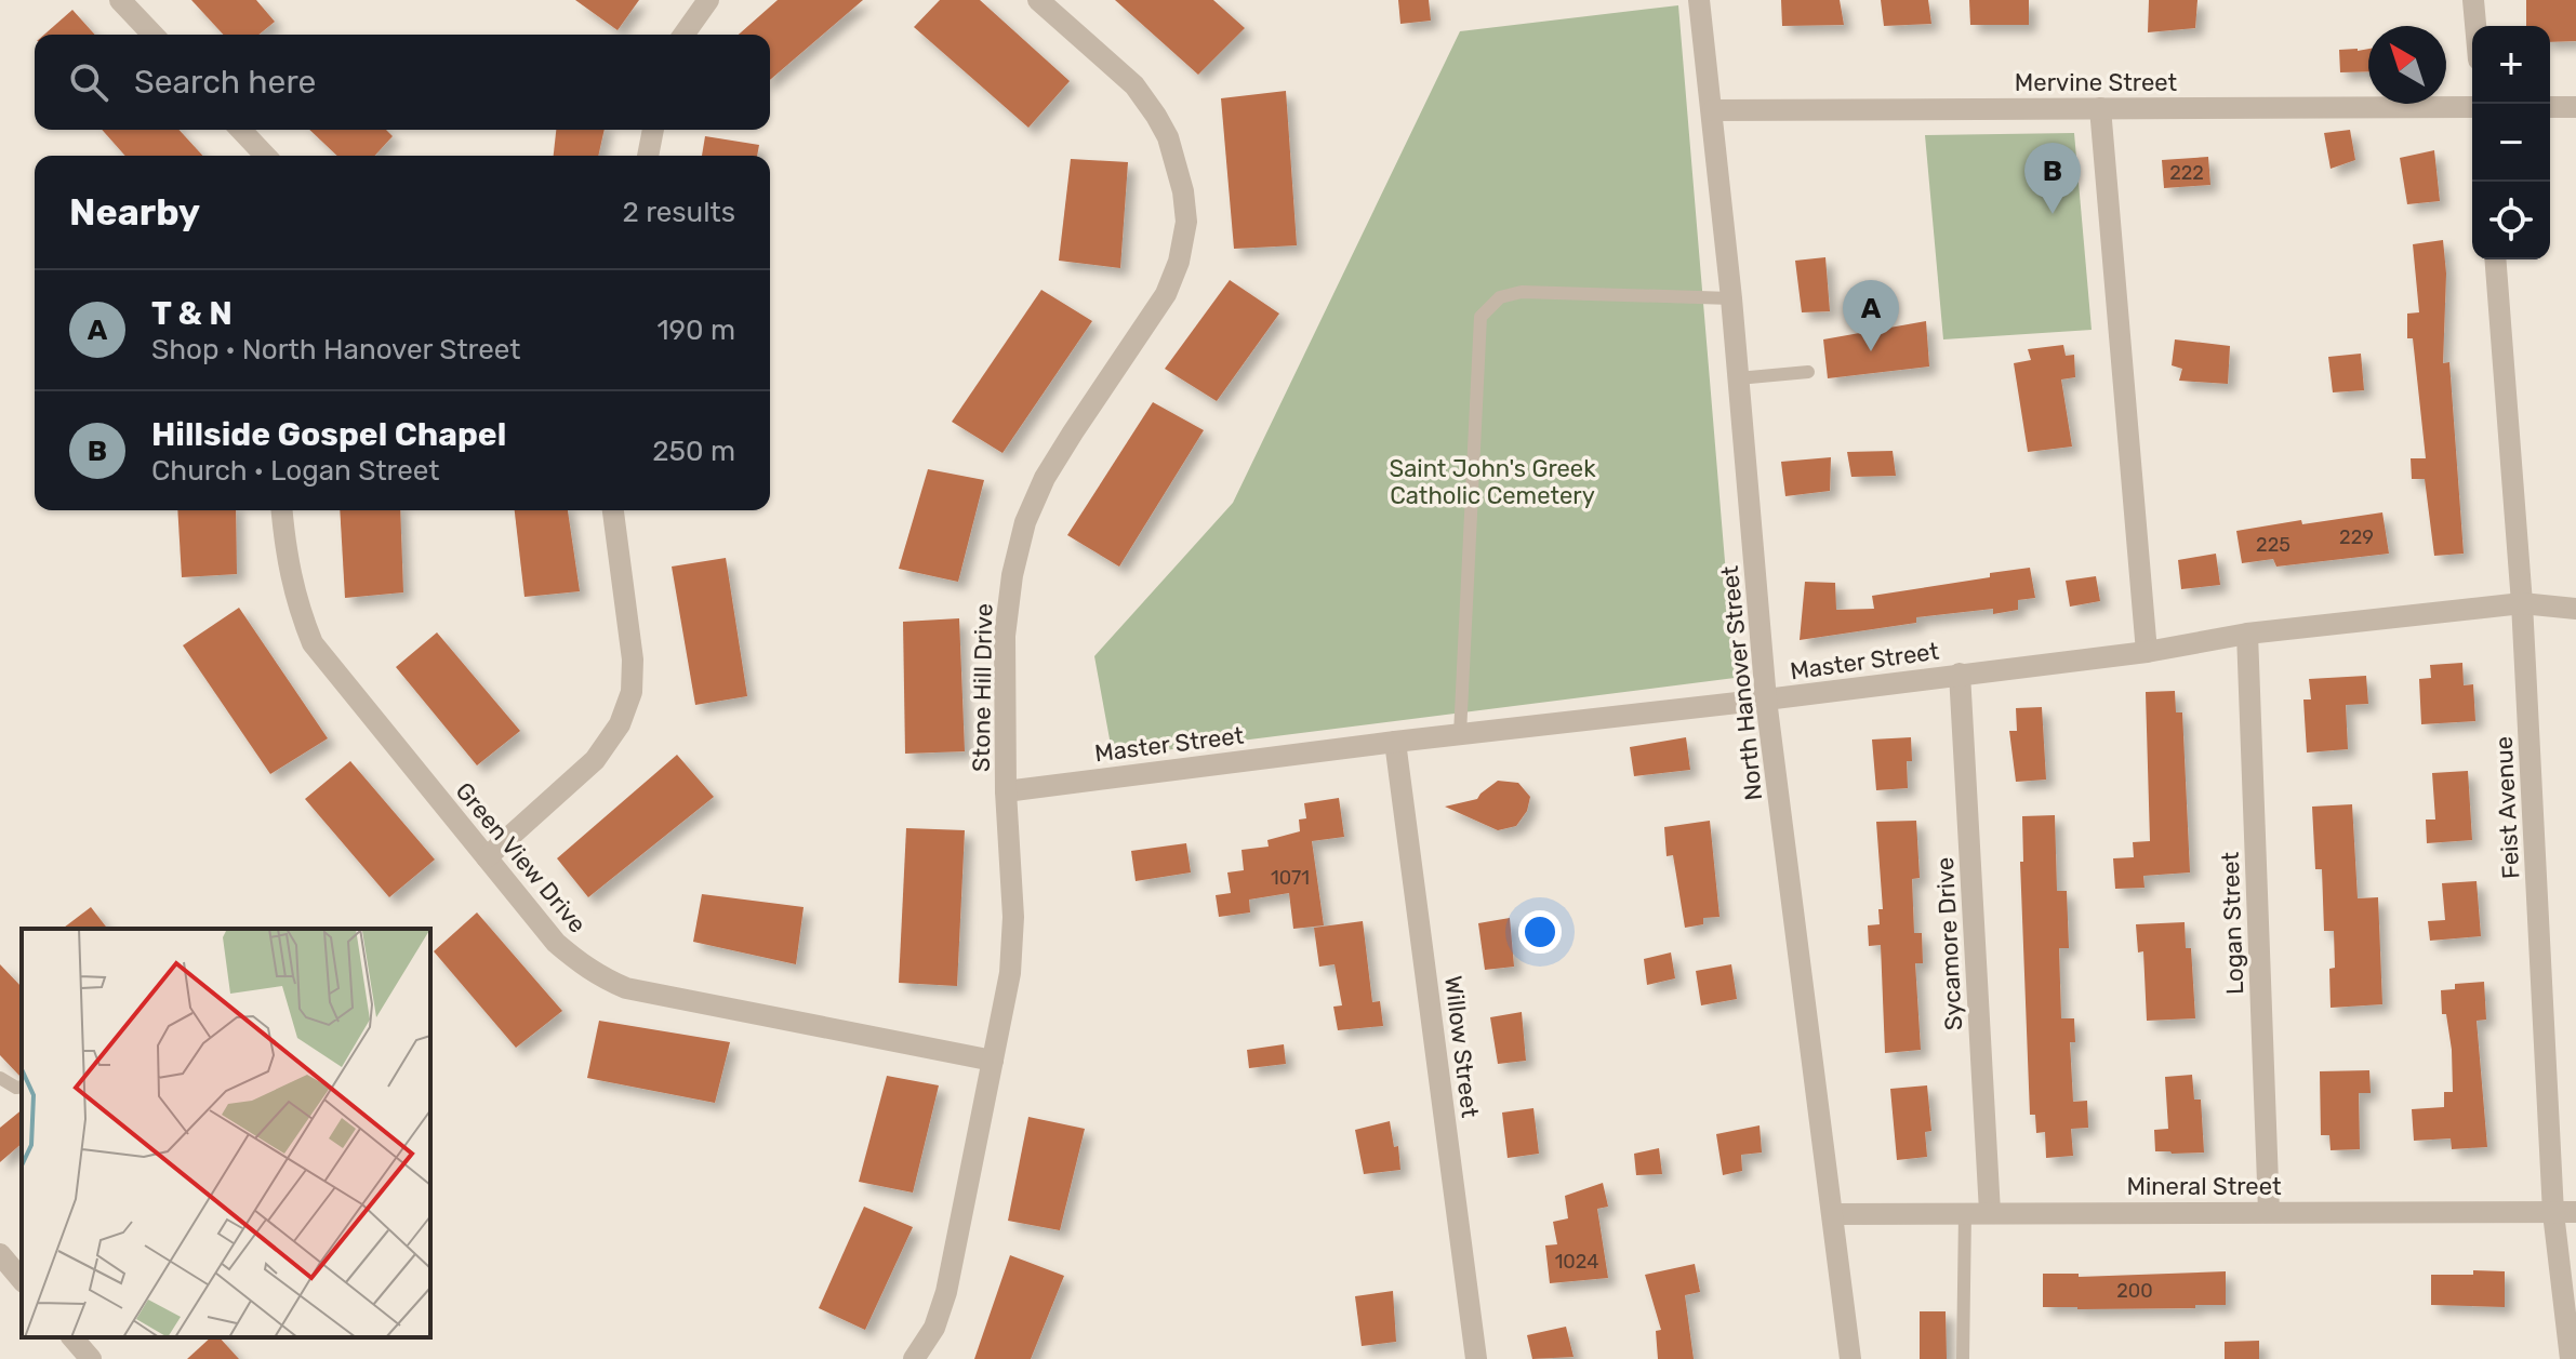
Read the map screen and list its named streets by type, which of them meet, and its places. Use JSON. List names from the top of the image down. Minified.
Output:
{"streets":{"street":["Mervine Street","Master Street","North Hanover Street","Stone Hill Drive","Feist Avenue","Green View Drive","Logan Street","Sycamore Drive","Willow Street","Mineral Street"]},"crossings":[["Mervine Street","North Hanover Street"],["Master Street","North Hanover Street"],["Master Street","Stone Hill Drive"],["Master Street","Feist Avenue"],["Master Street","Logan Street"],["Master Street","Sycamore Drive"],["Master Street","Willow Street"],["North Hanover Street","Mineral Street"],["Stone Hill Drive","Green View Drive"],["Feist Avenue","Mineral Street"],["Logan Street","Mineral Street"],["Sycamore Drive","Mineral Street"]],"parks":["Saint John's Greek Catholic Cemetery"],"house_numbers":["222","229","225","1071","1024","200"],"north":"top left","page":{"map_buttons":["+","−"],"search":"Search here","pins":["B","A"],"heading":["Nearby","2 results"],"list":[{"mark":"A","name":"T & N","note":"Shop · North Hanover Street","value":"190 m"},{"mark":"B","name":"Hillside Gospel Chapel","note":"Church · Logan Street","value":"250 m"}]}}
